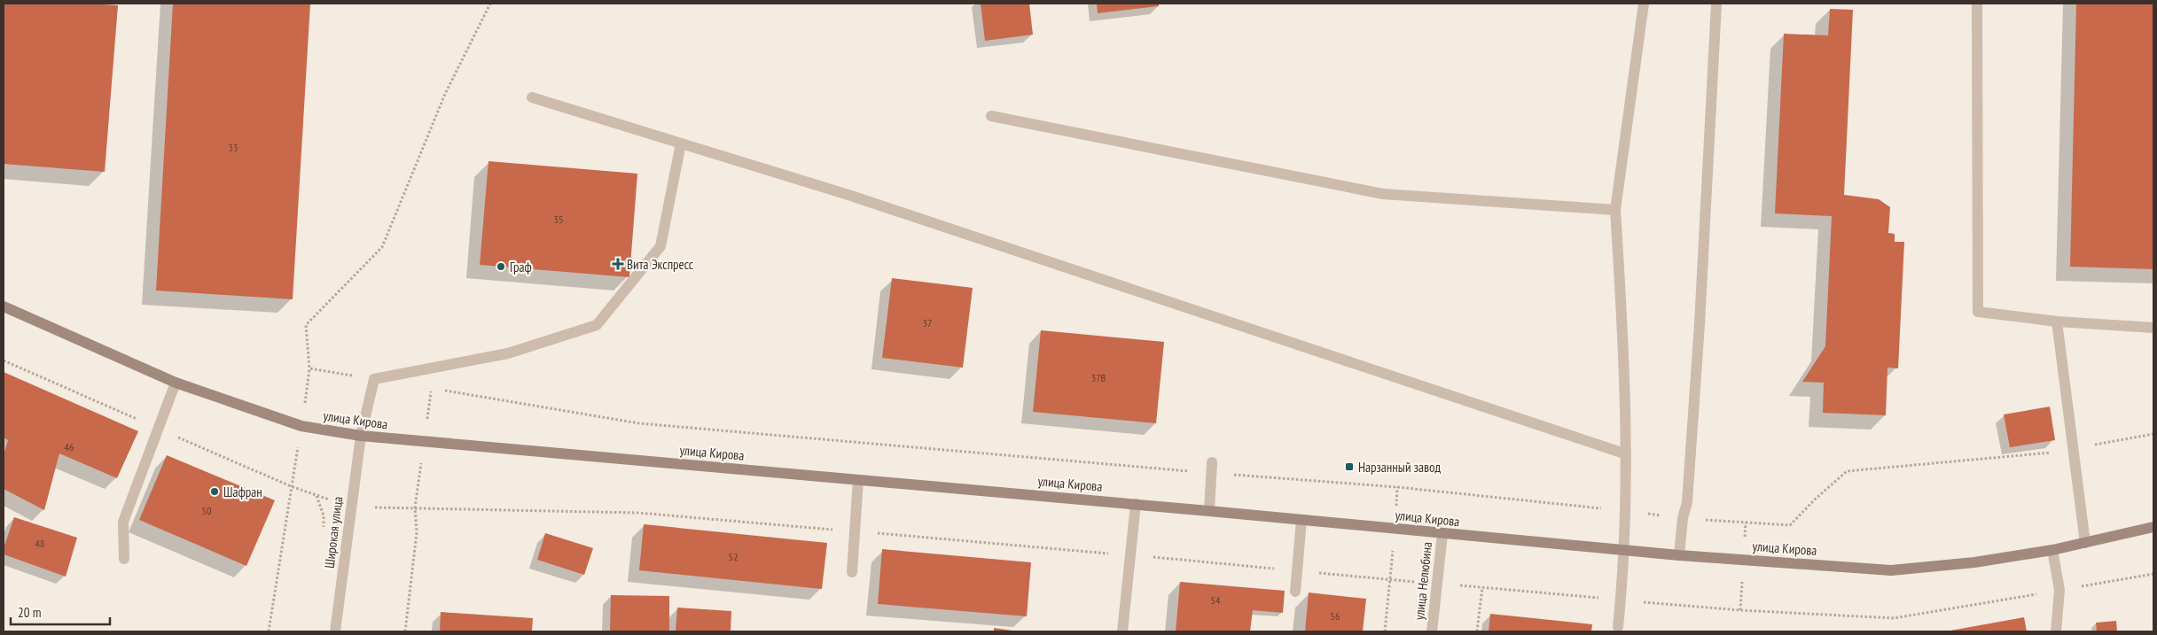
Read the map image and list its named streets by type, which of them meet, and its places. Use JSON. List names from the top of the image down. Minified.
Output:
{"streets":{"street":["улица Кирова","Широкая улица","улица Нелюбина"]},"crossings":[["улица Кирова","Широкая улица"],["улица Кирова","улица Нелюбина"]],"places":{"health":["Вита Экспресс"],"other":["Граф","Шафран"],"transit":["Нарзанный завод"]},"house_numbers":["33","35","37","37В","46","50","48","52","54","56"],"scale_bar":"20 m"}
